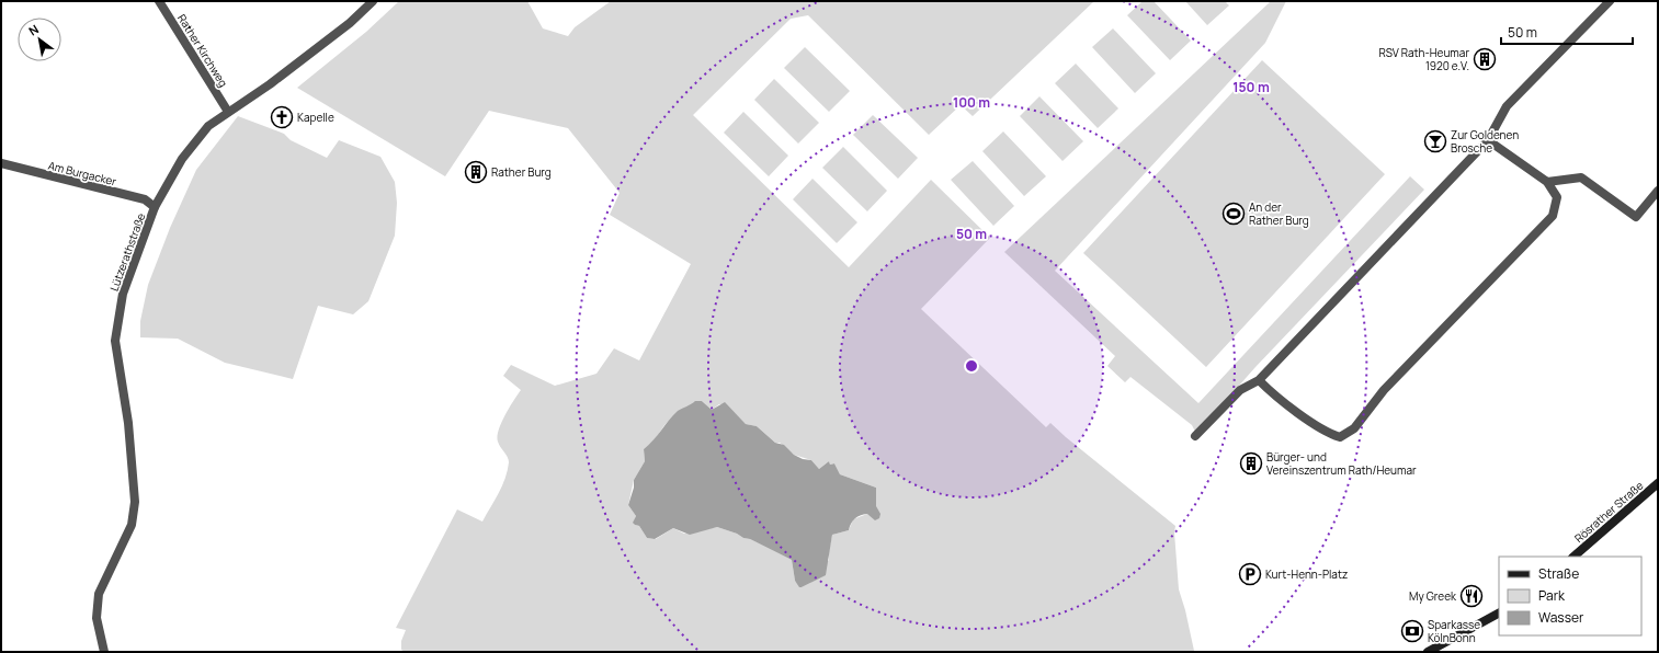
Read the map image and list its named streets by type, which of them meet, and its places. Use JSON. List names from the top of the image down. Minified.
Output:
{"streets":{"main road":["Rösrather Straße"],"street":["Rather Kirchweg","Am Burgacker","Lützerathstraße"]},"crossings":[["Rather Kirchweg","Lützerathstraße"],["Am Burgacker","Lützerathstraße"]],"places":{"building":["RSV Rath-Heumar 1920 e.V.","Rather Burg","Bürger- und Vereinszentrum Rath/Heumar"],"church":["Kapelle"],"bar":["Zur Goldenen Brosche"],"sports":["An der Rather Burg"],"parking":["Kurt-Henn-Platz"],"restaurant":["My Greek"],"bank":["Sparkasse KölnBonn"]},"legend":["Straße","Park","Wasser"],"scale_bar":"50 m","north":"top left","rings":["150 m","100 m","50 m"]}
